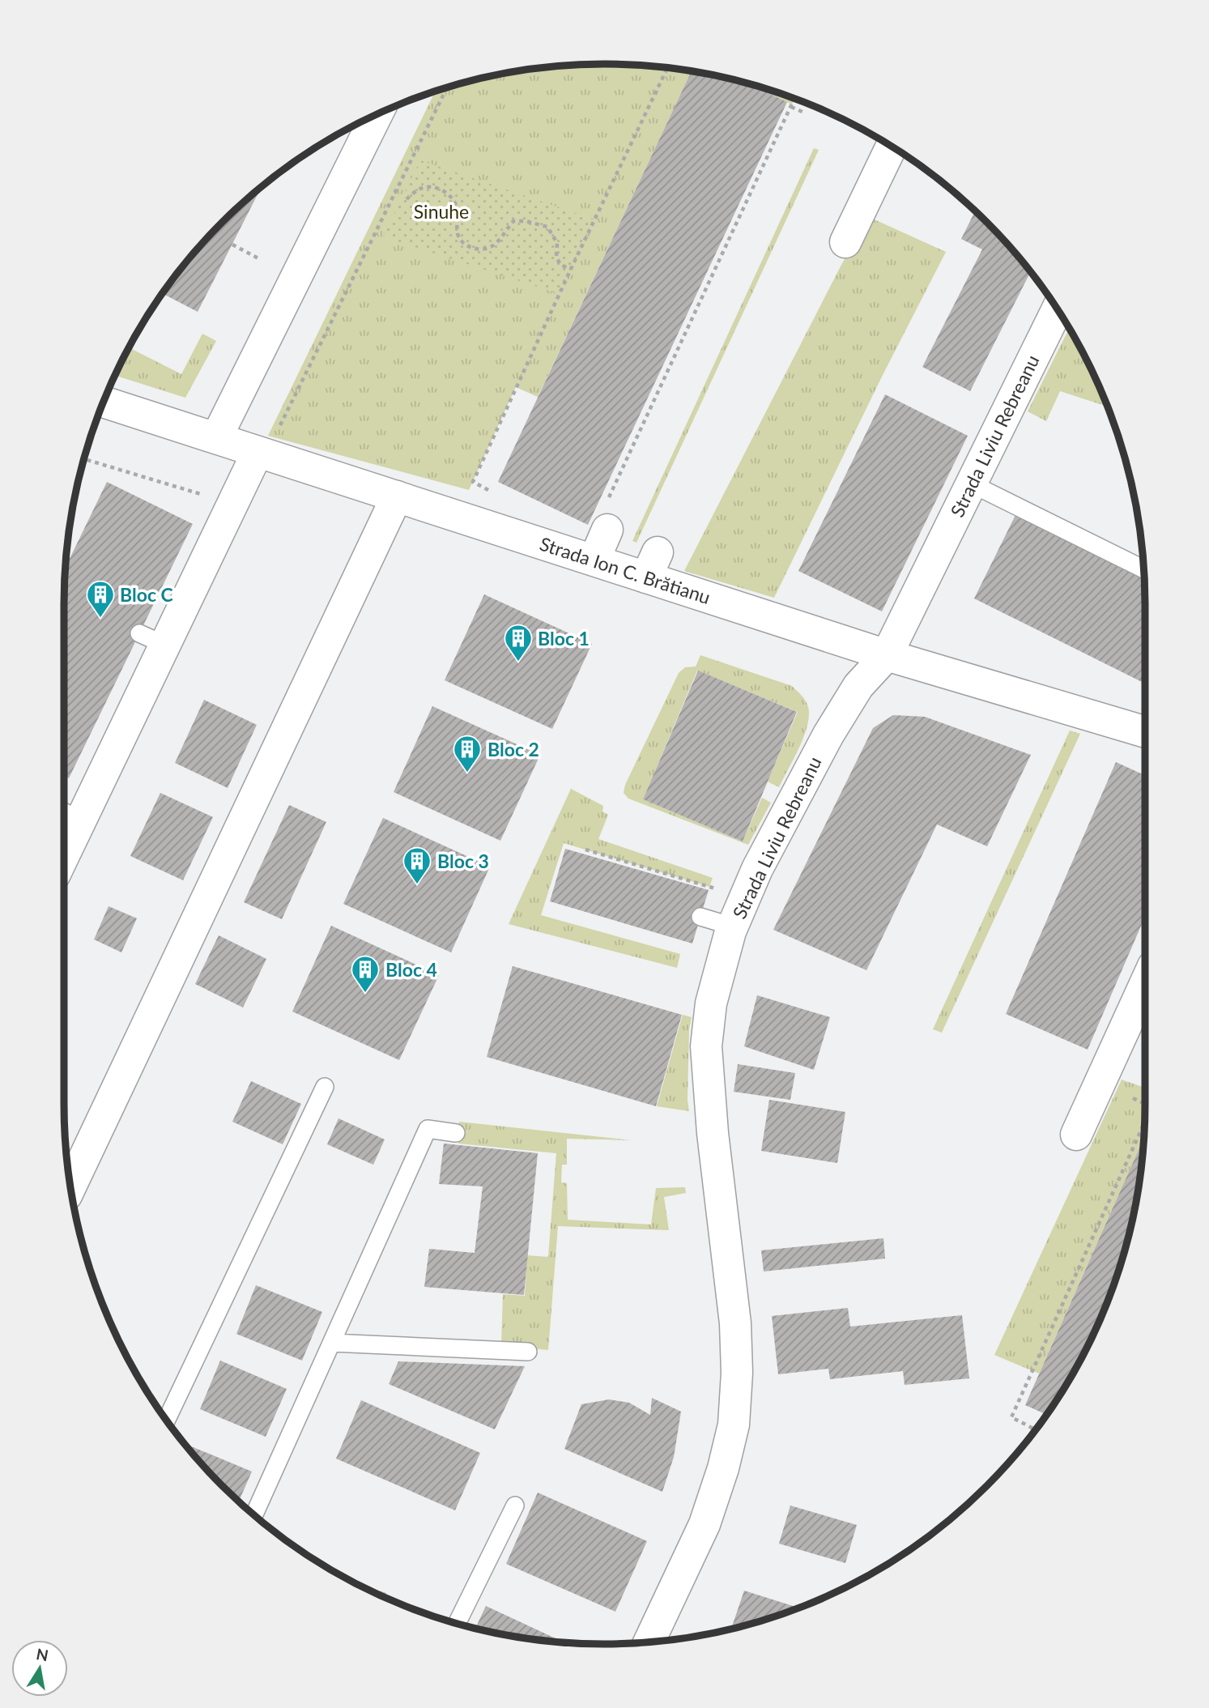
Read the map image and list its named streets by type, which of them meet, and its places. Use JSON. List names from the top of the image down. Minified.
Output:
{"streets":{"street":["Strada Liviu Rebreanu","Strada Ion C. Brătianu"]},"crossings":[["Strada Liviu Rebreanu","Strada Ion C. Brătianu"]],"parks":["Sinuhe"],"places":{"building":["Bloc C","Bloc 1","Bloc 2","Bloc 3","Bloc 4"]},"north":"top"}
